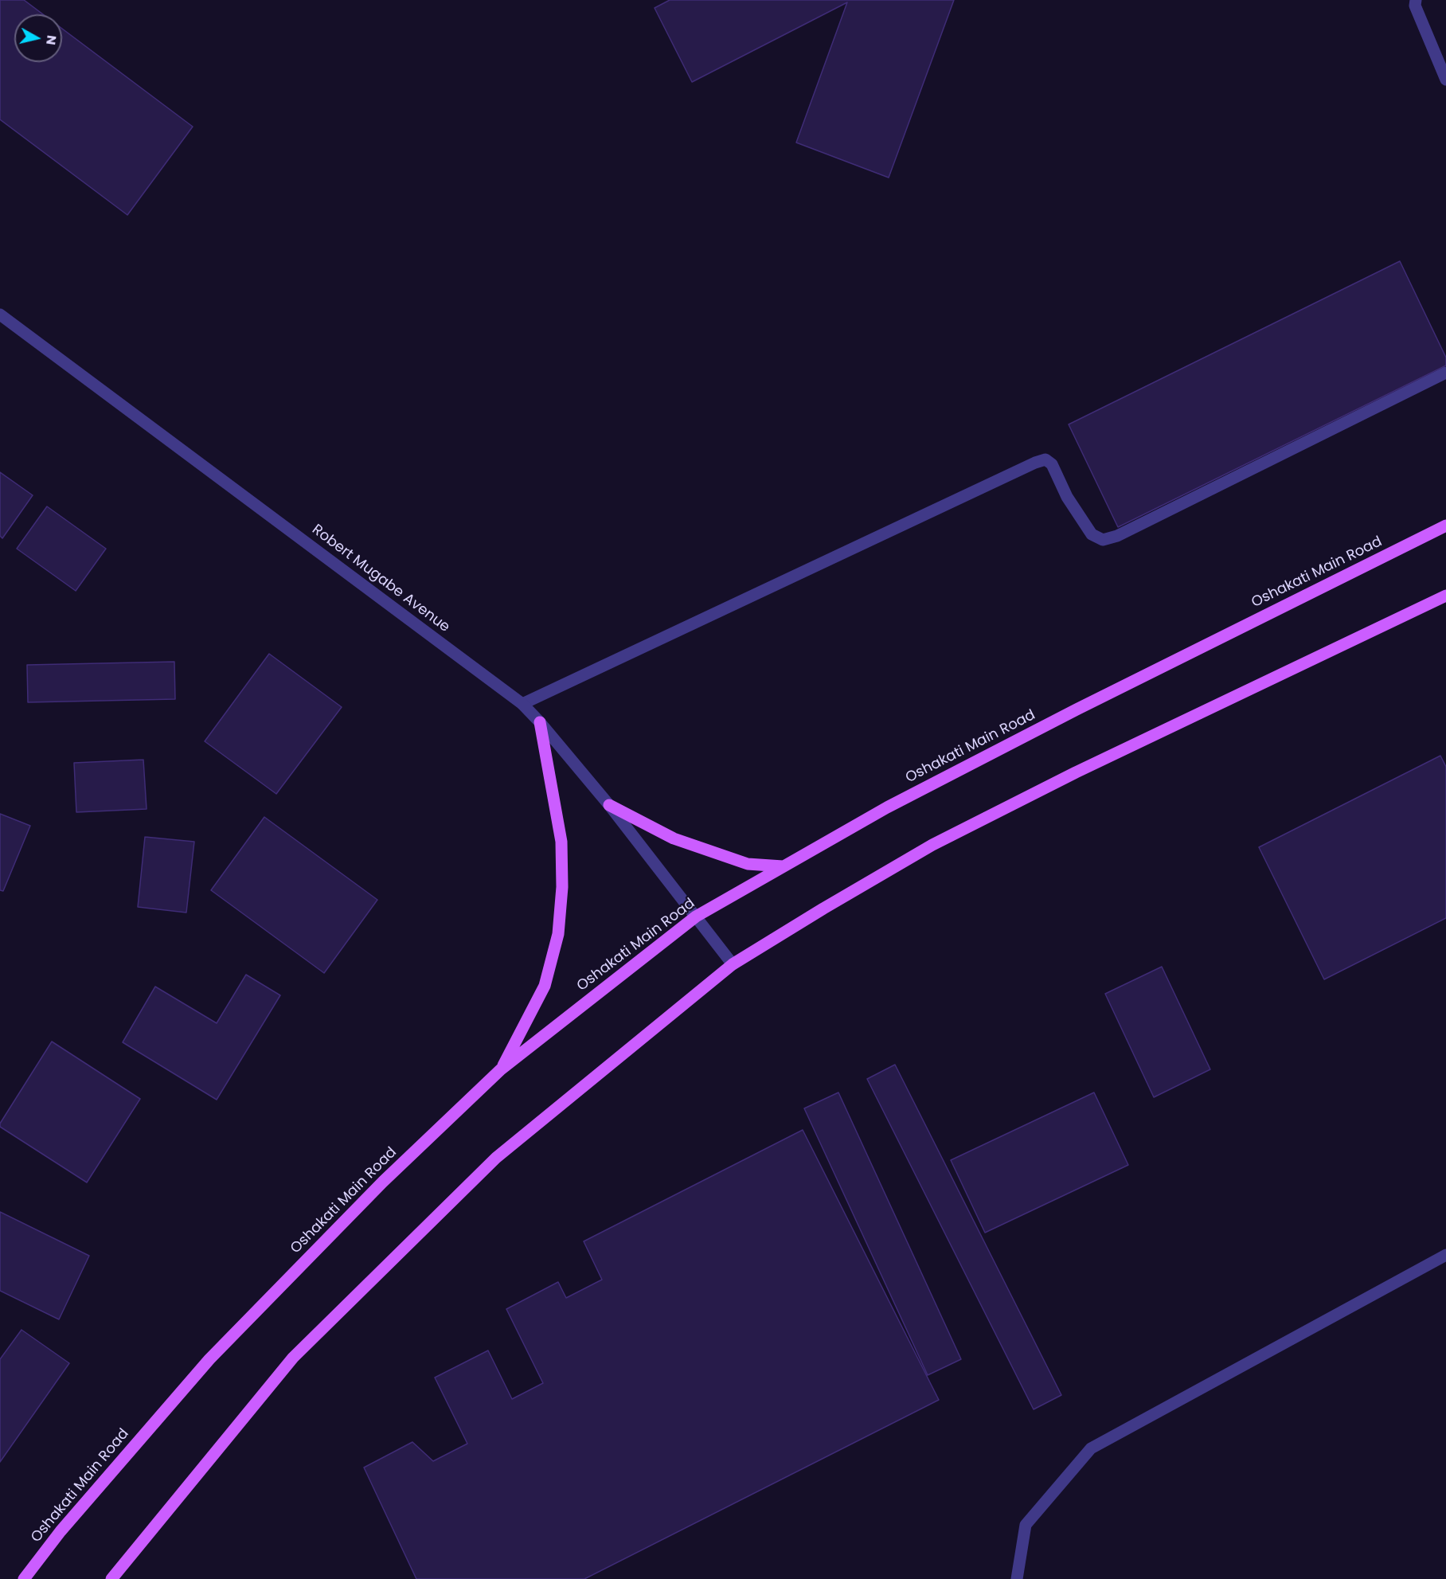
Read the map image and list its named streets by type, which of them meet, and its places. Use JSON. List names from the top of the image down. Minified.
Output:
{"streets":{"main road":["Oshakati Main Road"],"street":["Robert Mugabe Avenue"]},"crossings":[["Oshakati Main Road","Robert Mugabe Avenue"]],"north":"right"}
